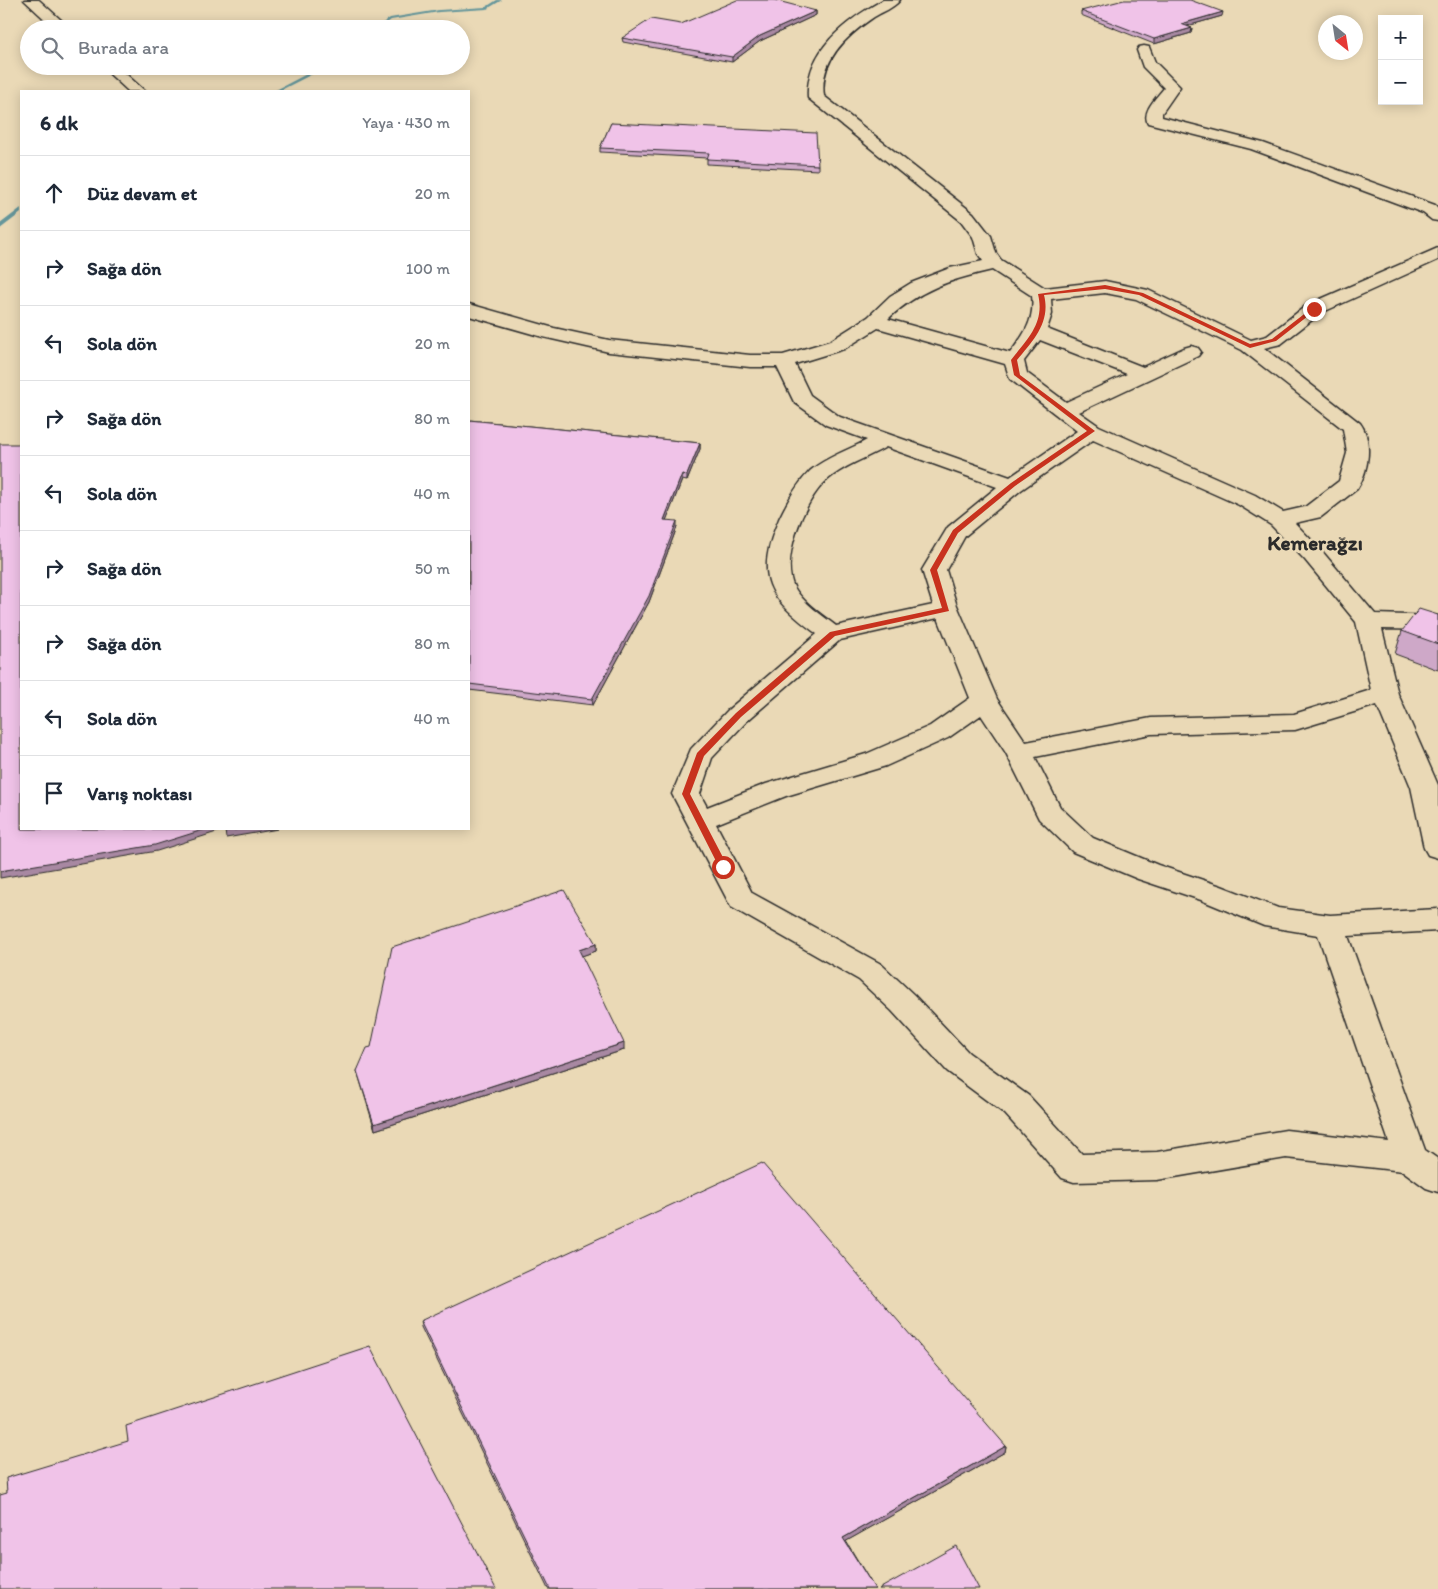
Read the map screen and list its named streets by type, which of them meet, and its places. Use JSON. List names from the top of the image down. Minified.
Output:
{"districts":["Kemerağzı"],"north":"bottom right","page":{"map_buttons":["+","−"],"search":"Burada ara","heading":["6 dk","Yaya · 430 m"],"list":[["Düz devam et","20 m"],["Sağa dön","100 m"],["Sola dön","20 m"],["Sağa dön","80 m"],["Sola dön","40 m"],["Sağa dön","50 m"],["Sağa dön","80 m"],["Sola dön","40 m"],"Varış noktası"]}}
